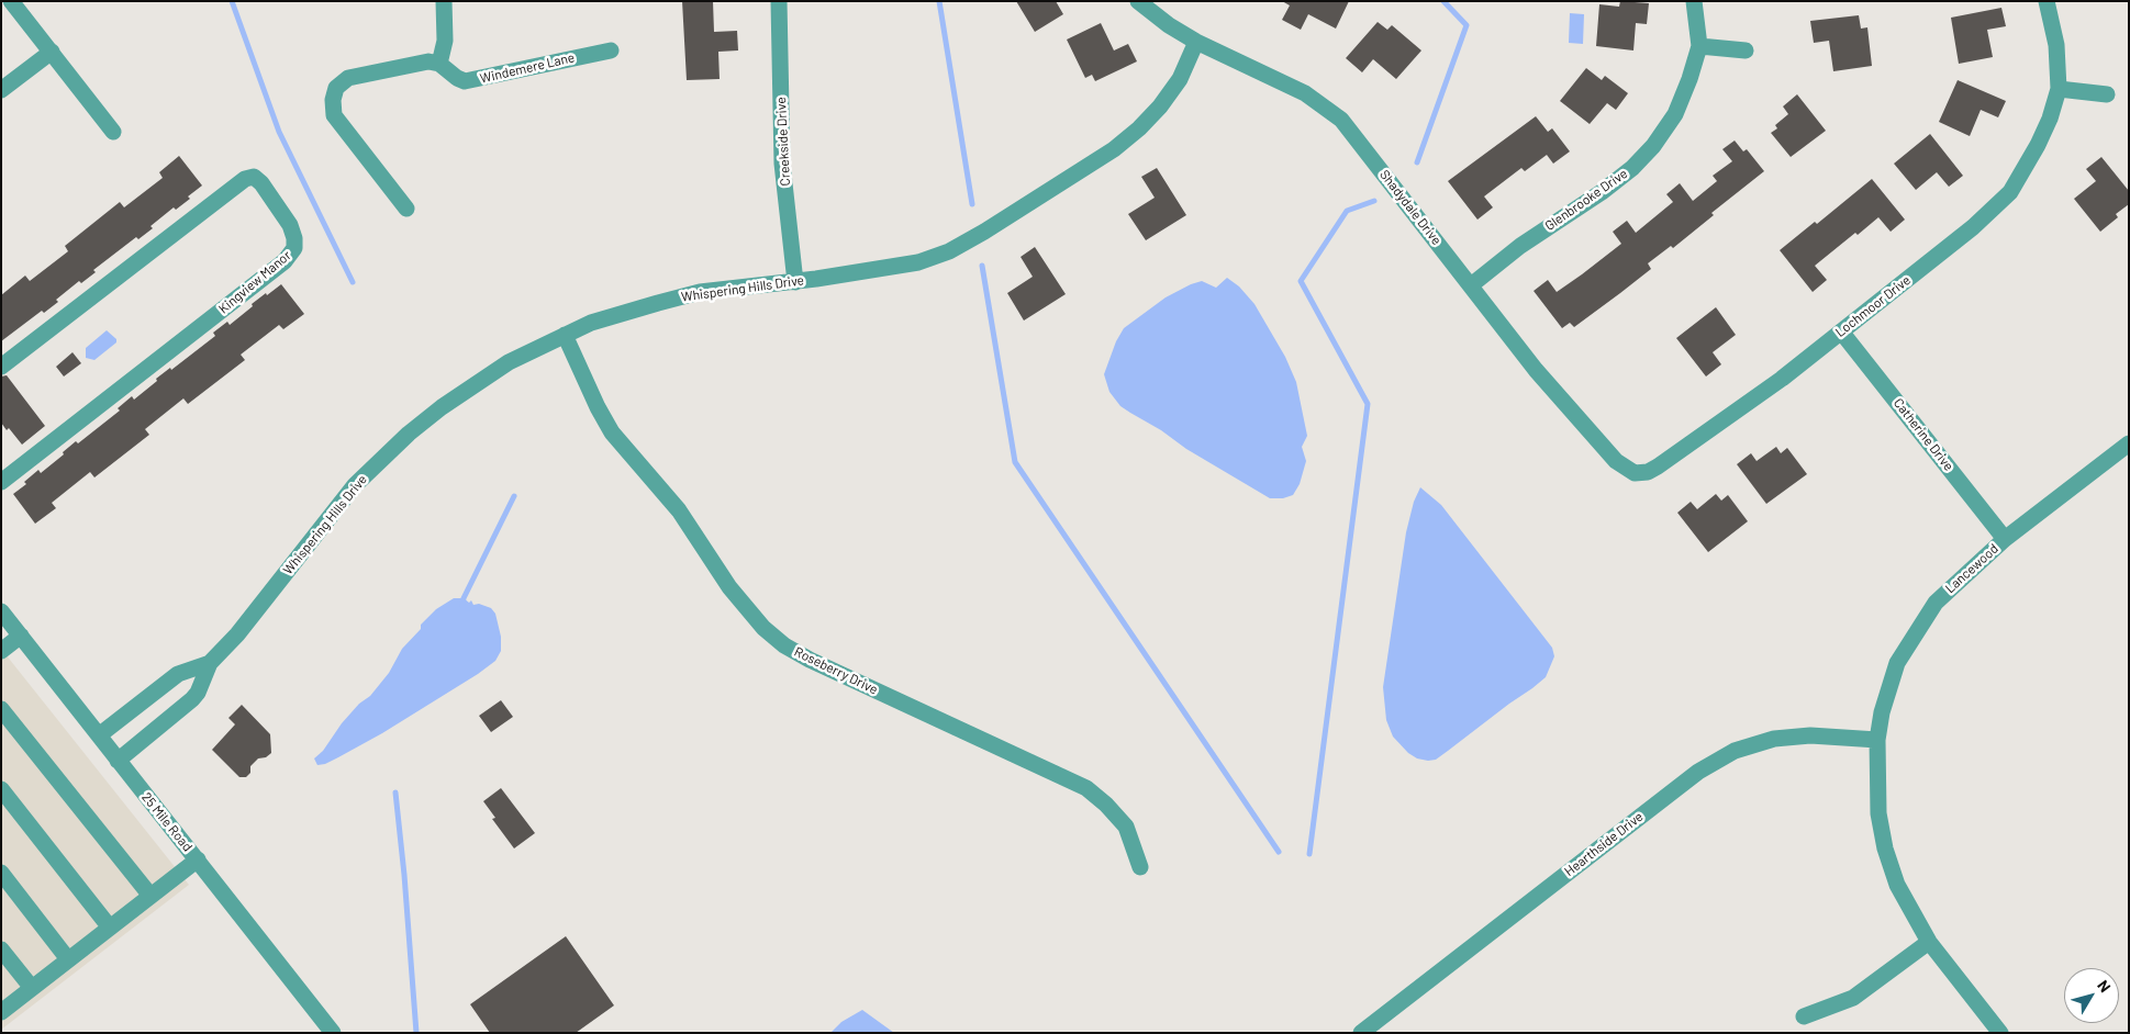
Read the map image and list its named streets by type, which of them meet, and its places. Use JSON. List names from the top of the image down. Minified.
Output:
{"streets":{"street":["Windemere Lane","Creekside Drive","Glenbrooke Drive","Shadydale Drive","Kingview Manor","Whispering Hills Drive","Lochmoor Drive","Catherine Drive","Lancewood","Roseberry Drive","25 Mile Road","Hearthside Drive"]},"crossings":[["Creekside Drive","Whispering Hills Drive"],["Glenbrooke Drive","Shadydale Drive"],["Shadydale Drive","Whispering Hills Drive"],["Shadydale Drive","Lochmoor Drive"],["Whispering Hills Drive","Roseberry Drive"],["Whispering Hills Drive","25 Mile Road"],["Lochmoor Drive","Catherine Drive"],["Catherine Drive","Lancewood"],["Lancewood","Hearthside Drive"]],"north":"top right"}
